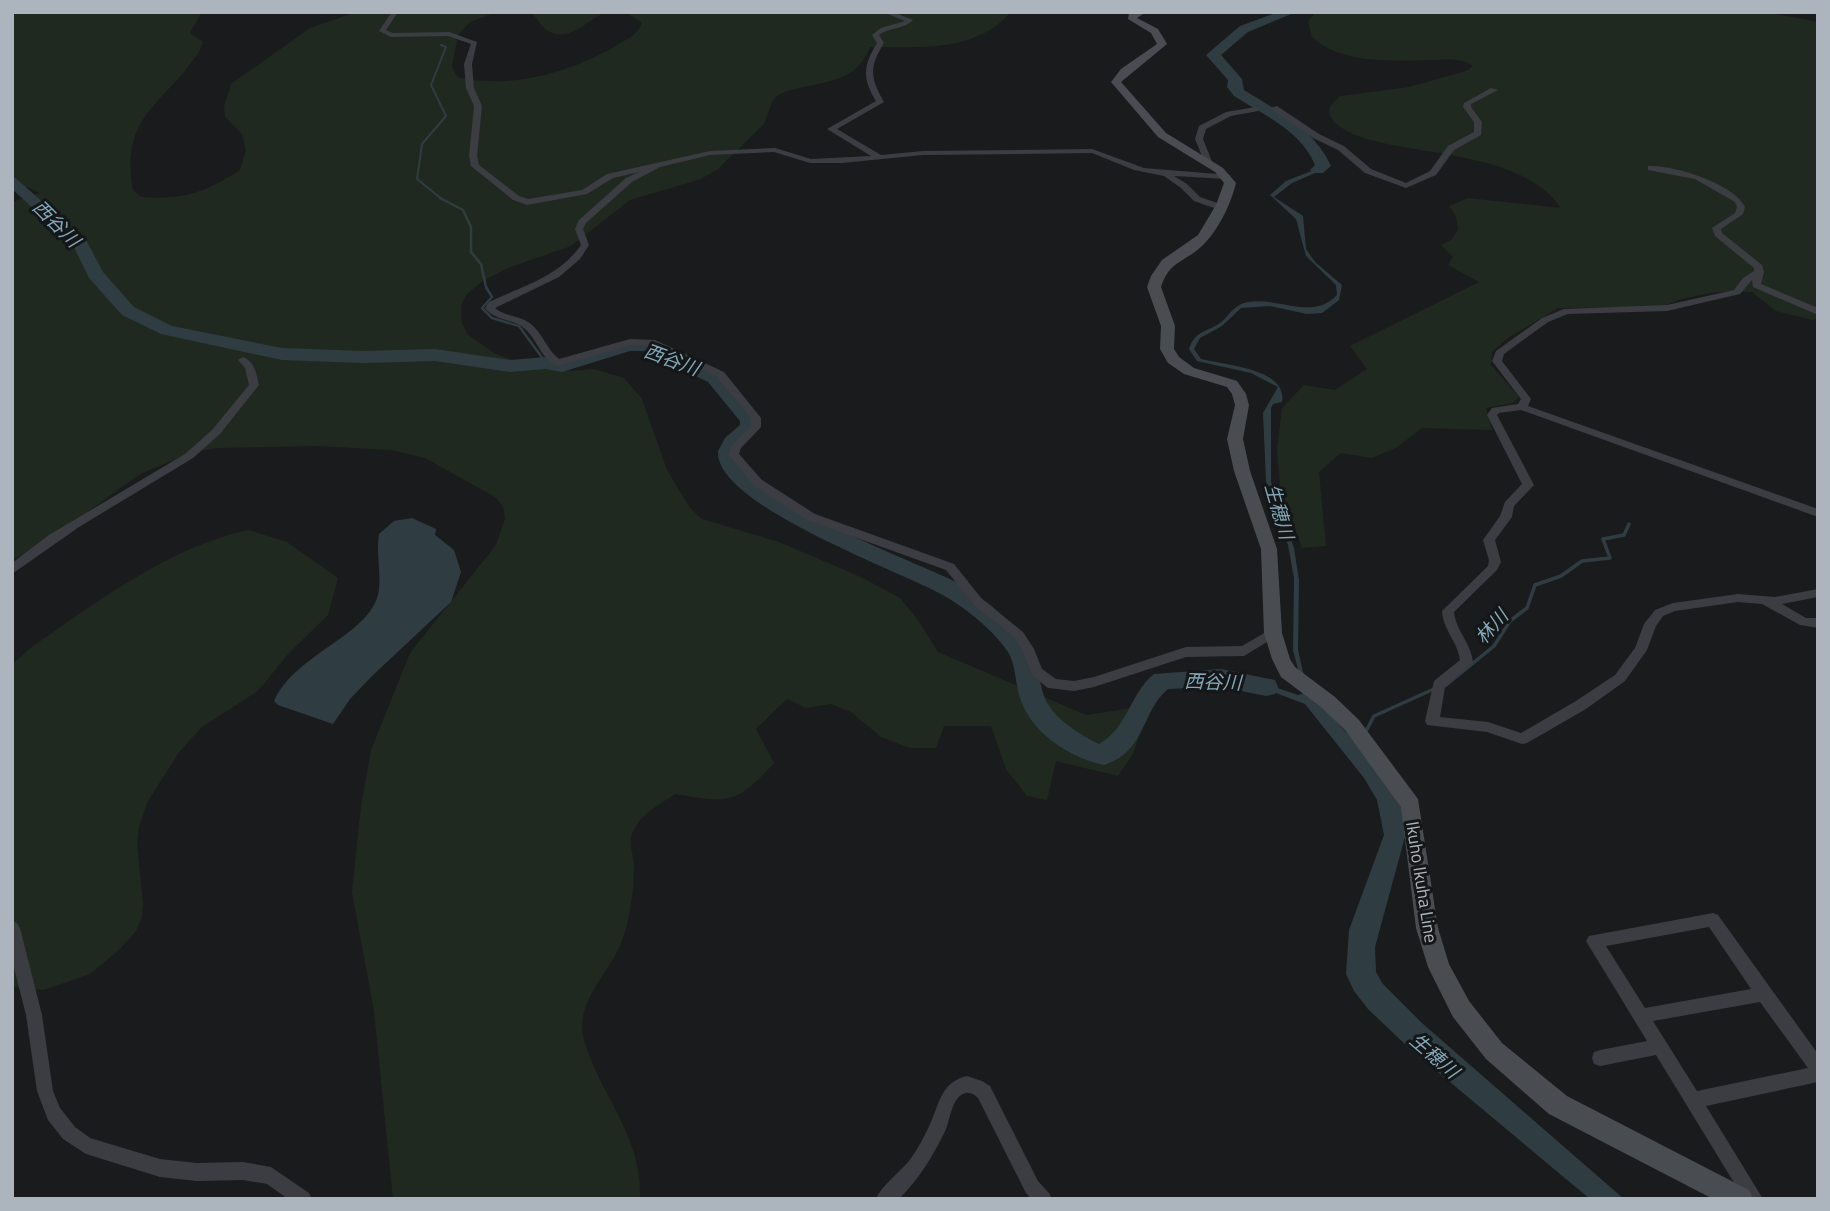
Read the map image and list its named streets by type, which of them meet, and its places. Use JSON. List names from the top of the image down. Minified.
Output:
{"streets":{"main road":["Ikuho Ikuha Line"]},"water":["西谷川","生穂川","林川"]}
